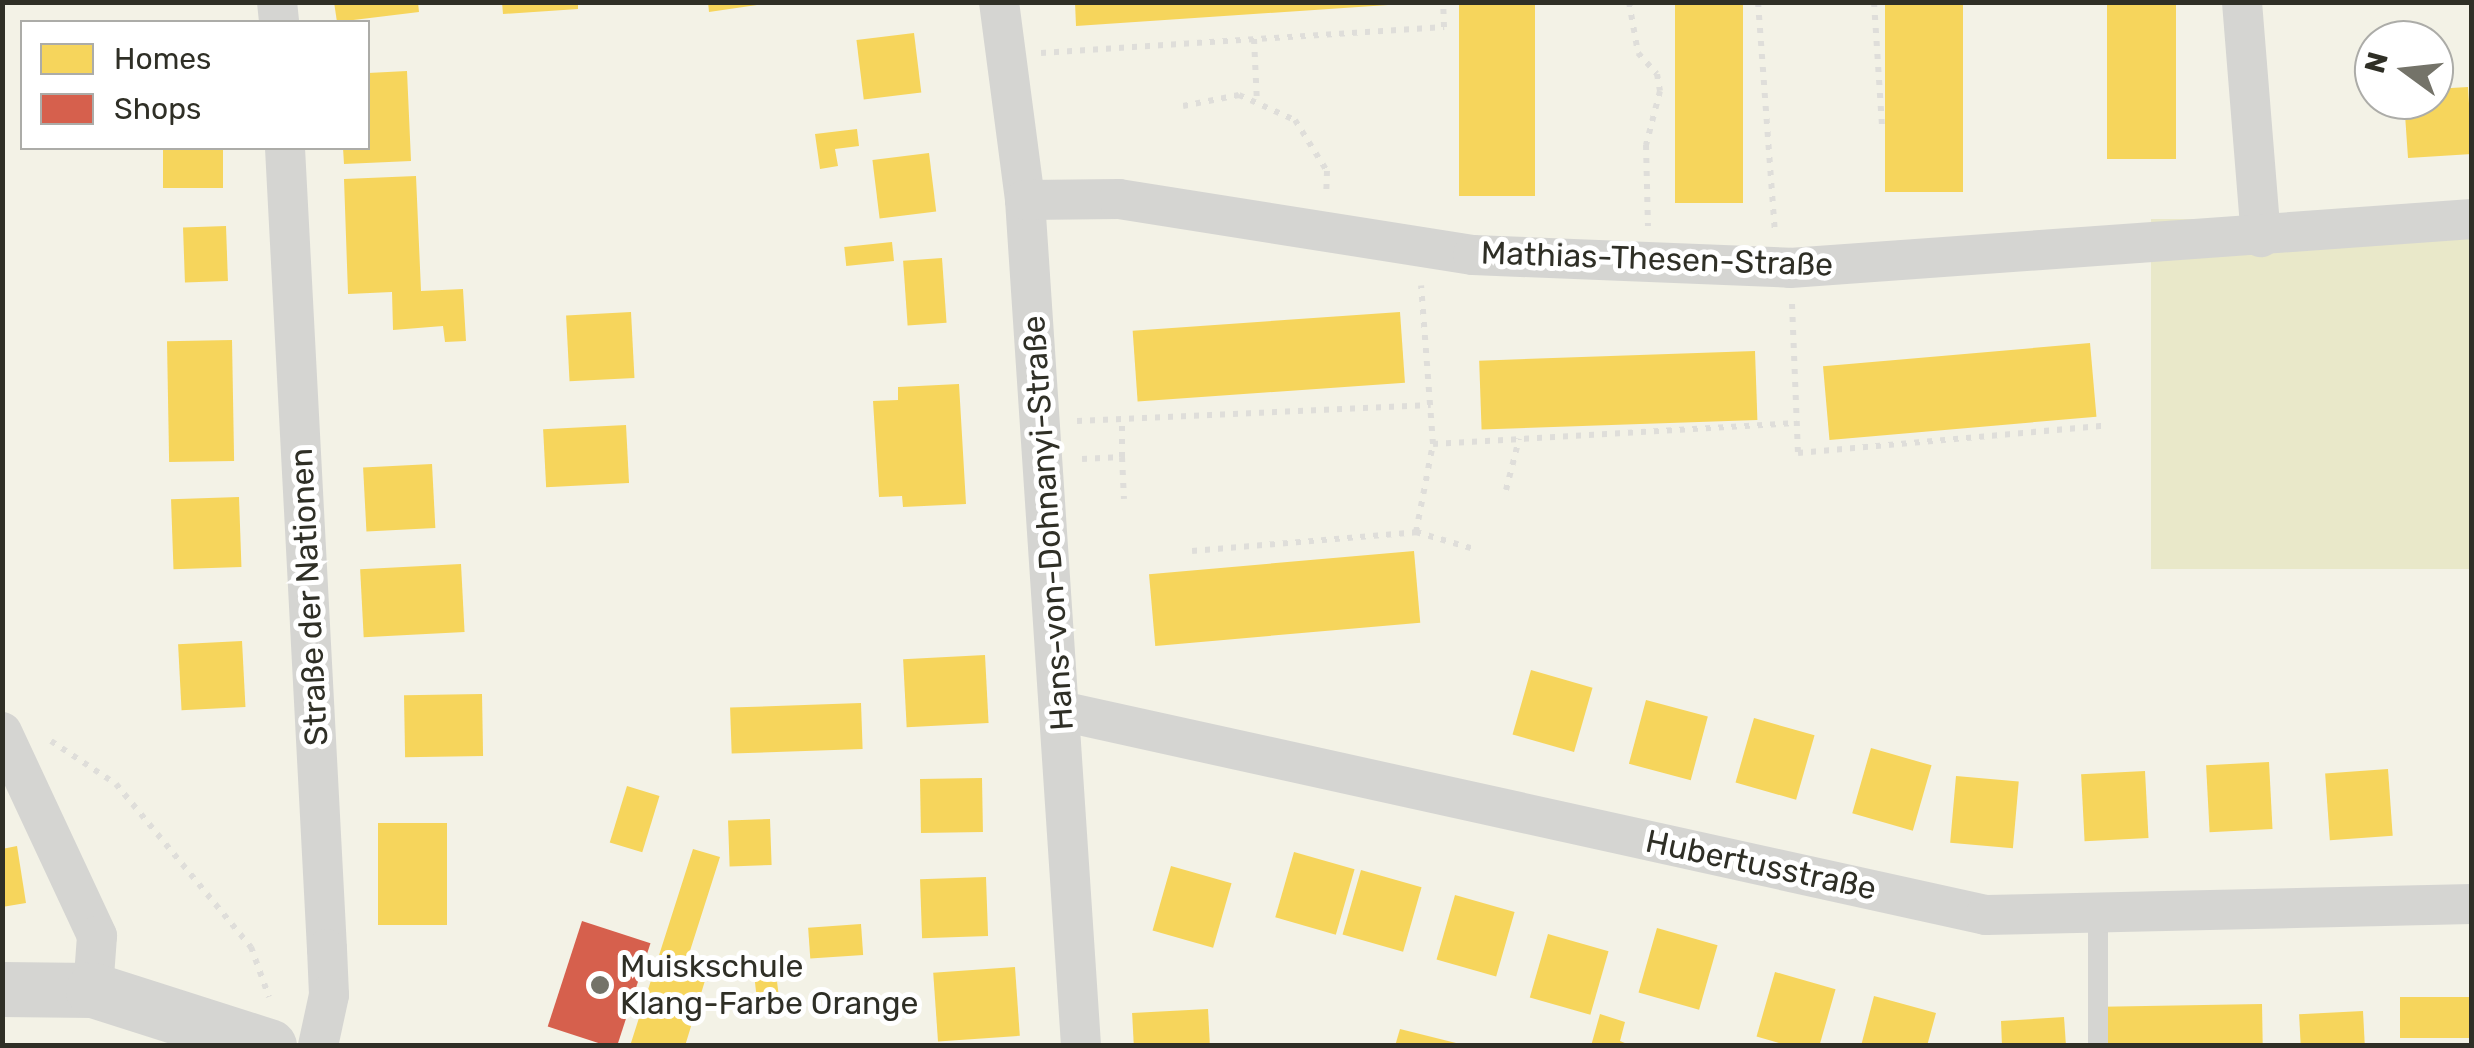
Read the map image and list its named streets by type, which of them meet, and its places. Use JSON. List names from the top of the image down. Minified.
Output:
{"streets":{"street":["Mathias-Thesen-Straße","Hans-von-Dohnanyi-Straße","Straße der Nationen","Hubertusstraße"]},"crossings":[["Mathias-Thesen-Straße","Hans-von-Dohnanyi-Straße"],["Hans-von-Dohnanyi-Straße","Hubertusstraße"]],"places":["Muiskschule Klang-Farbe Orange"],"legend":["Homes","Shops"],"north":"left"}
